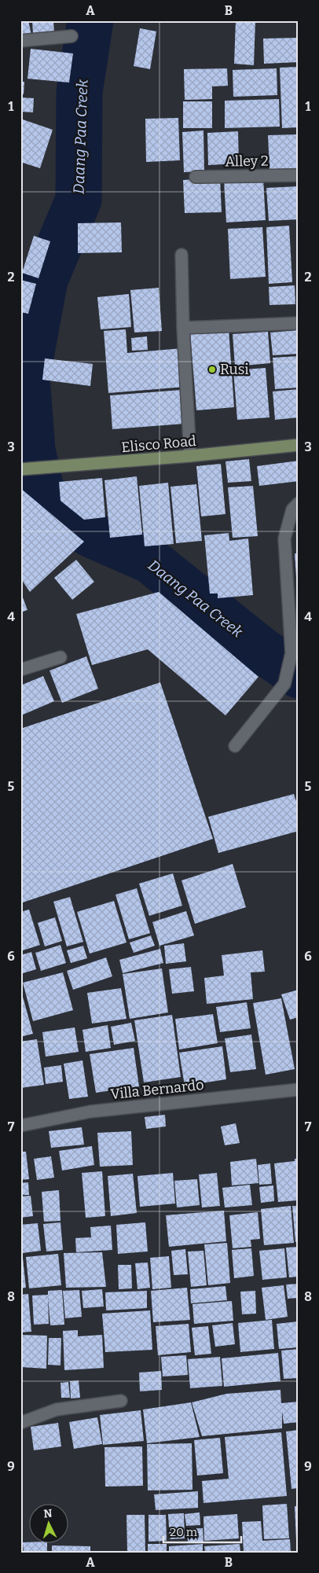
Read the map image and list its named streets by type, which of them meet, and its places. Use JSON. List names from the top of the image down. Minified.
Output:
{"streets":{"main road":["Elisco Road"],"street":["Alley 2","Villa Bernardo"]},"water":["Daang Paa Creek"],"places":["Rusi"],"scale_bar":"20 m","north":"top","grid":{"columns":["A","B"],"rows":["1","2","3","4","5","6","7","8","9"]}}
